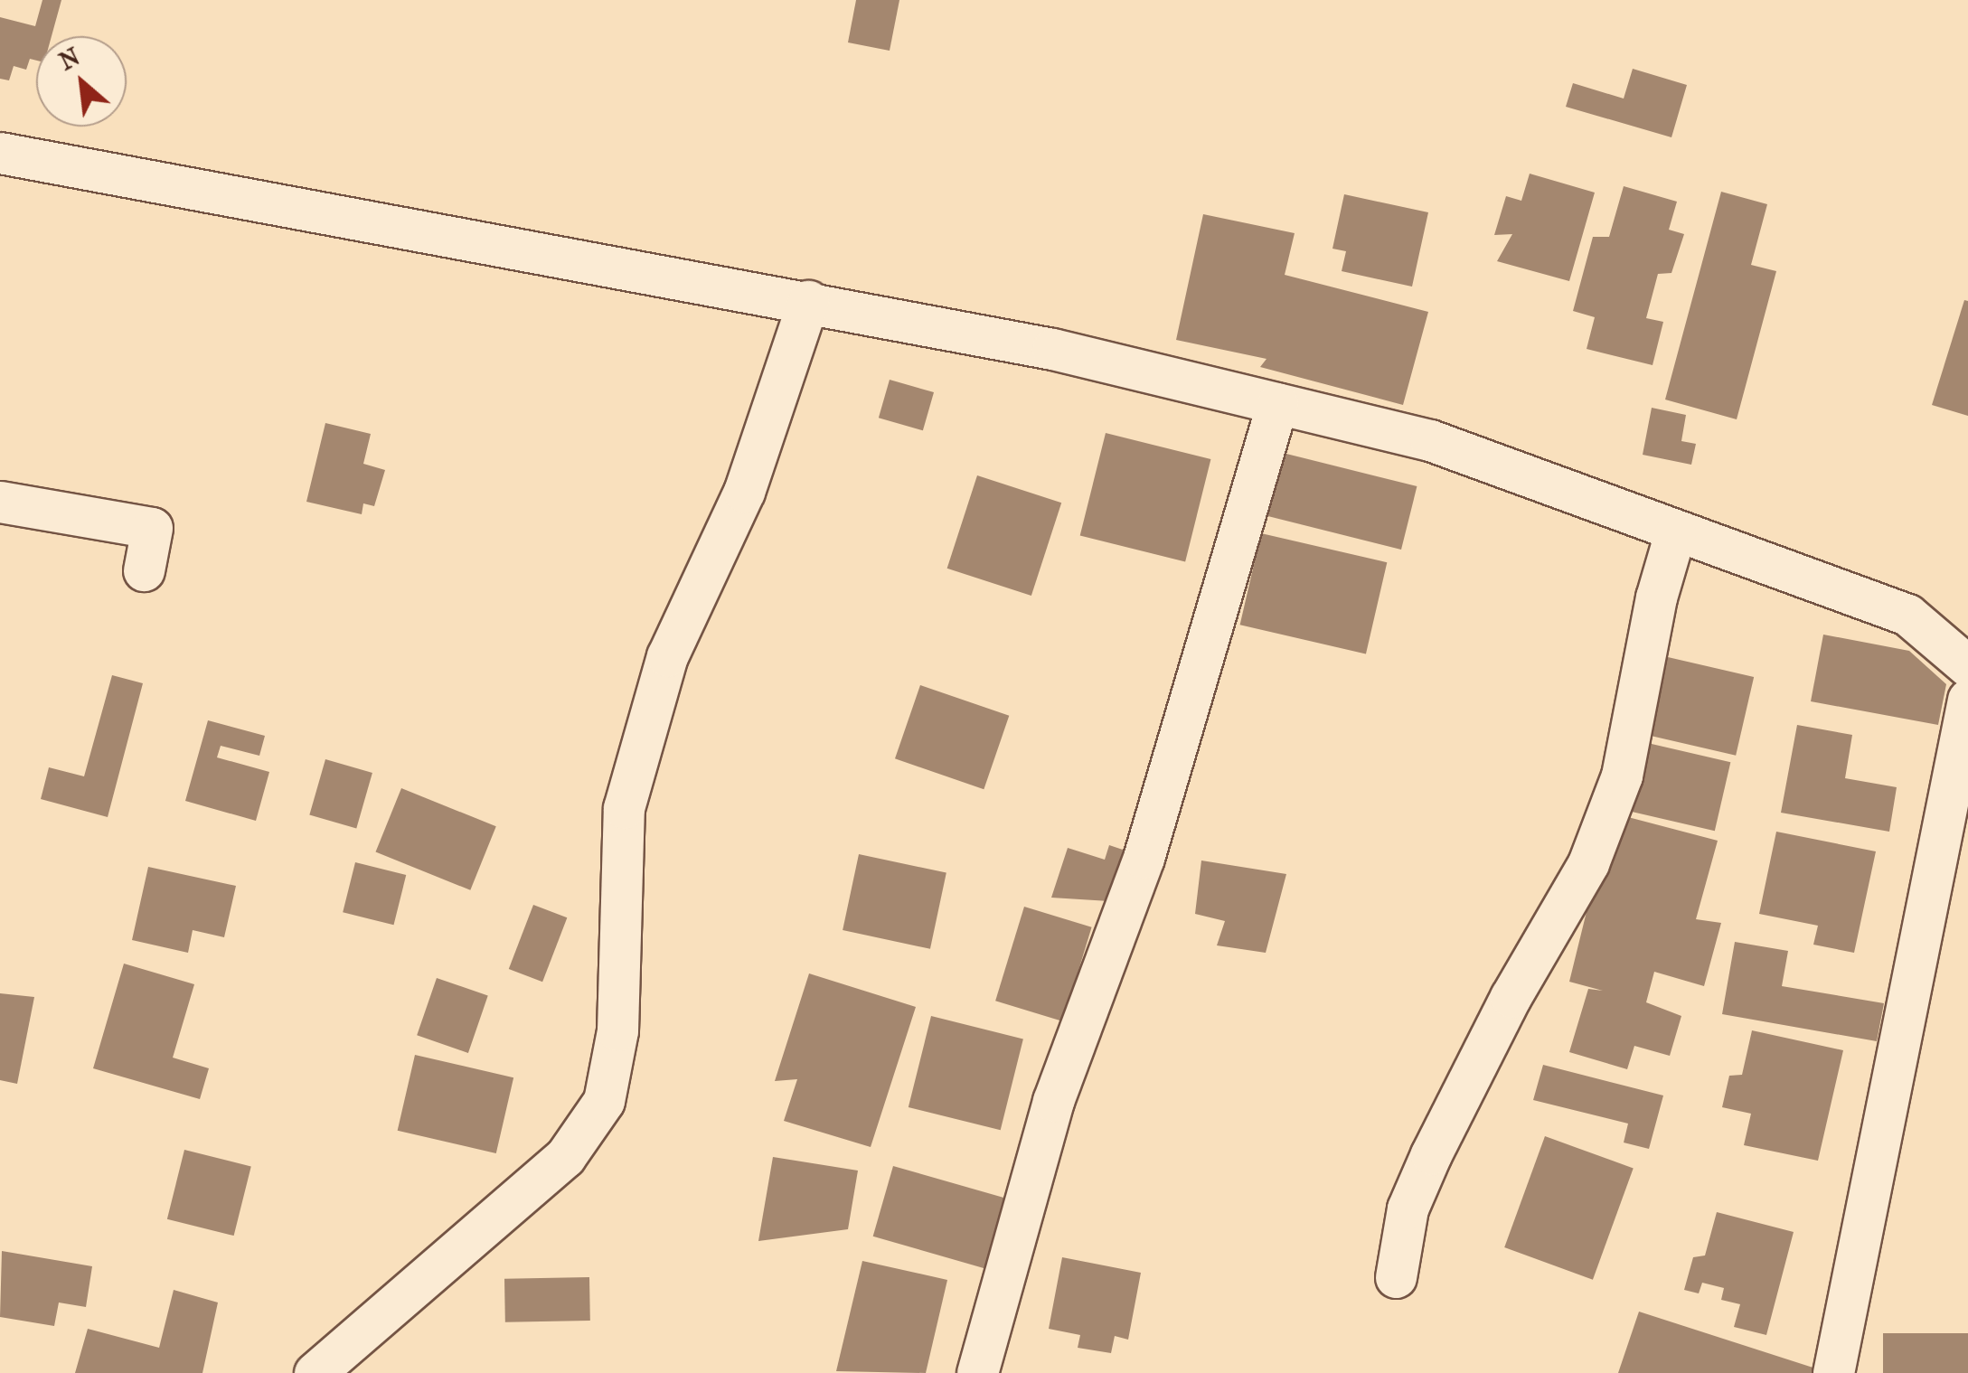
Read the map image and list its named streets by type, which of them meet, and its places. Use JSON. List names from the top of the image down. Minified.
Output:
{"north":"top left"}
